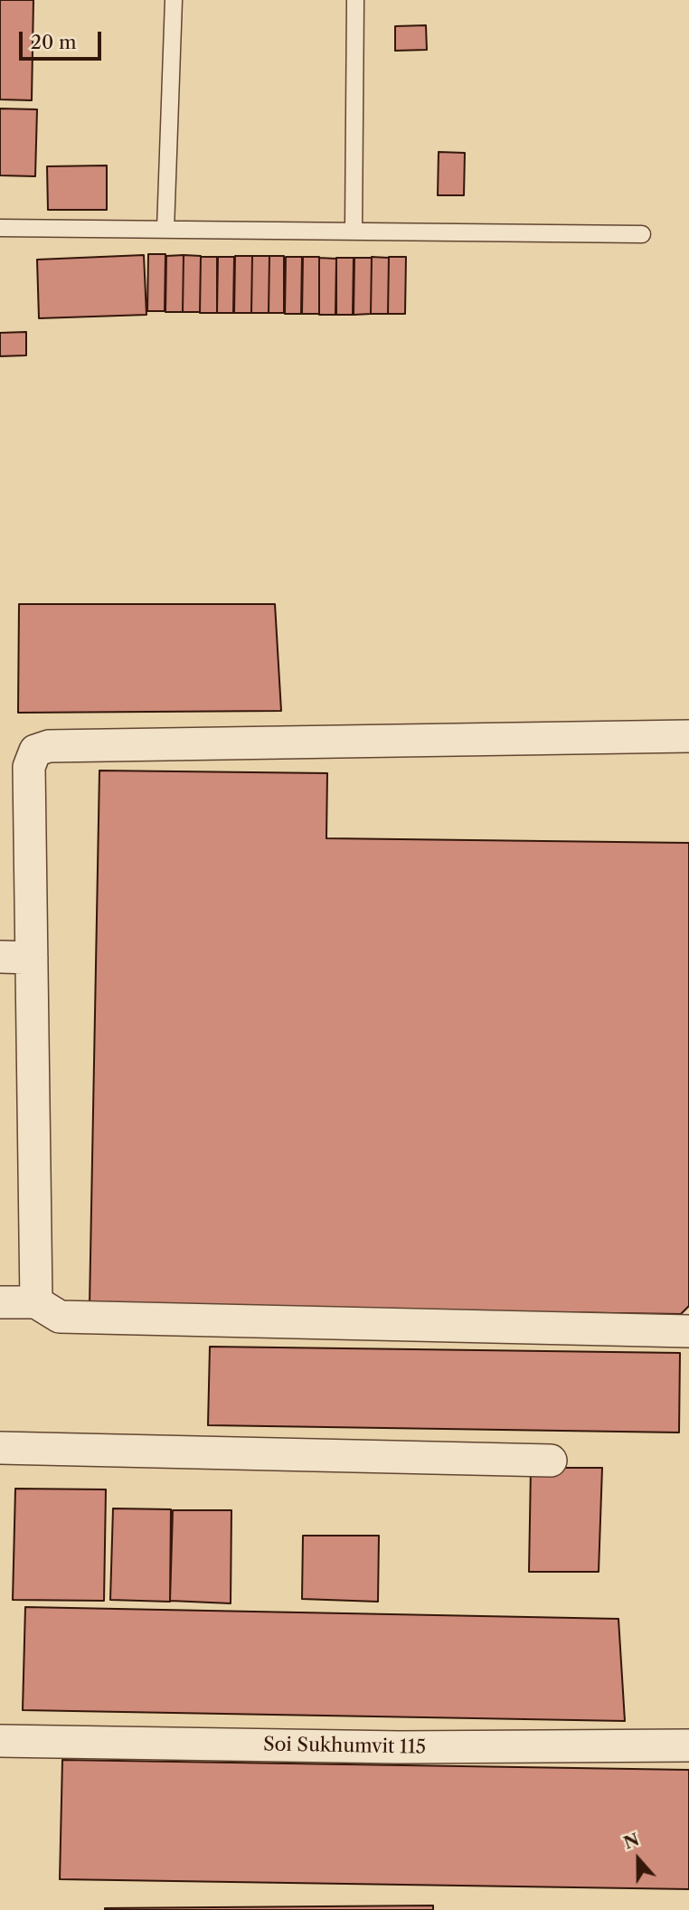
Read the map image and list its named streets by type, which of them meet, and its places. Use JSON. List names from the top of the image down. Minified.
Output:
{"streets":{"street":["Soi Sukhumvit 115"]},"scale_bar":"20 m","north":"top"}
